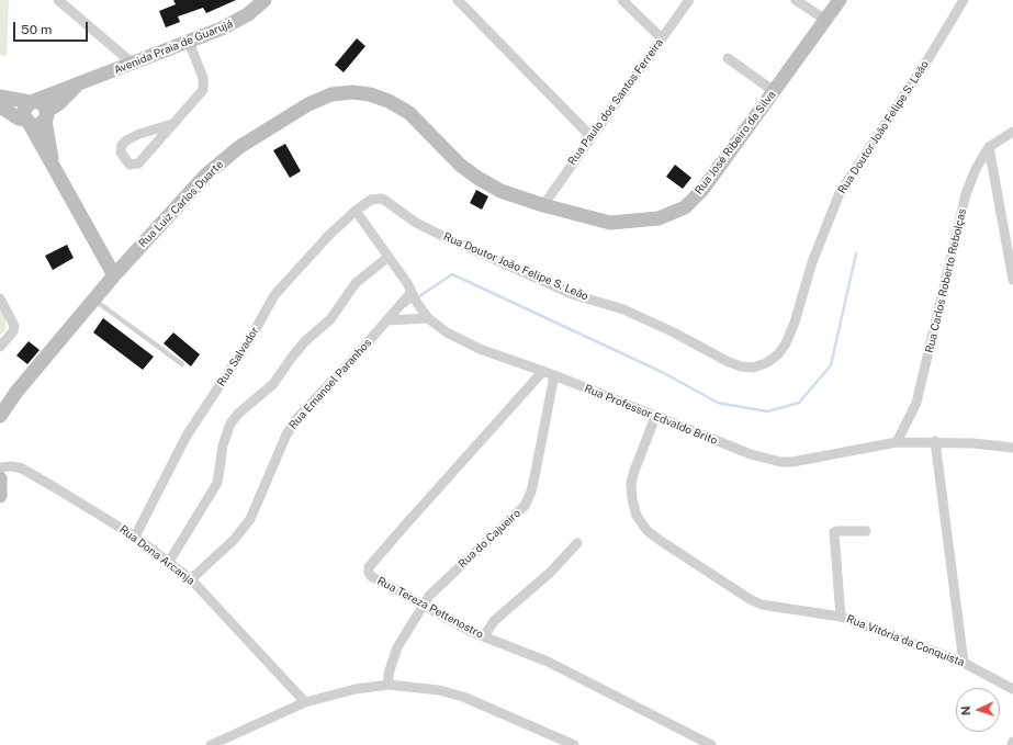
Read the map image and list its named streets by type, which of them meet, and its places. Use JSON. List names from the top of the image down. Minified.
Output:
{"streets":{"street":["Avenida Praia de Guarujá","Rua Paulo dos Santos Ferreira","Rua Doutor João Felipe S. Leão","Rua José Ribeiro da Silva","Rua Luiz Carlos Duarte","Rua Carlos Roberto Rebolças","Rua Salvador","Rua Emanoel Paranhos","Rua Professor Edvaldo Brito","Rua do Cajueiro","Rua Dona Arcanja","Rua Tereza Pettenostro","Rua Vitória da Conquista"]},"crossings":[["Rua Paulo dos Santos Ferreira","Rua José Ribeiro da Silva"],["Rua Paulo dos Santos Ferreira","Rua Luiz Carlos Duarte"],["Rua Doutor João Felipe S. Leão","Rua Salvador"],["Rua José Ribeiro da Silva","Rua Luiz Carlos Duarte"],["Rua Carlos Roberto Rebolças","Rua Professor Edvaldo Brito"],["Rua Salvador","Rua Professor Edvaldo Brito"],["Rua Salvador","Rua Dona Arcanja"],["Rua Emanoel Paranhos","Rua Professor Edvaldo Brito"],["Rua Emanoel Paranhos","Rua Dona Arcanja"],["Rua Professor Edvaldo Brito","Rua do Cajueiro"],["Rua Professor Edvaldo Brito","Rua Tereza Pettenostro"],["Rua Professor Edvaldo Brito","Rua Vitória da Conquista"],["Rua do Cajueiro","Rua Tereza Pettenostro"]],"scale_bar":"50 m","north":"left"}
